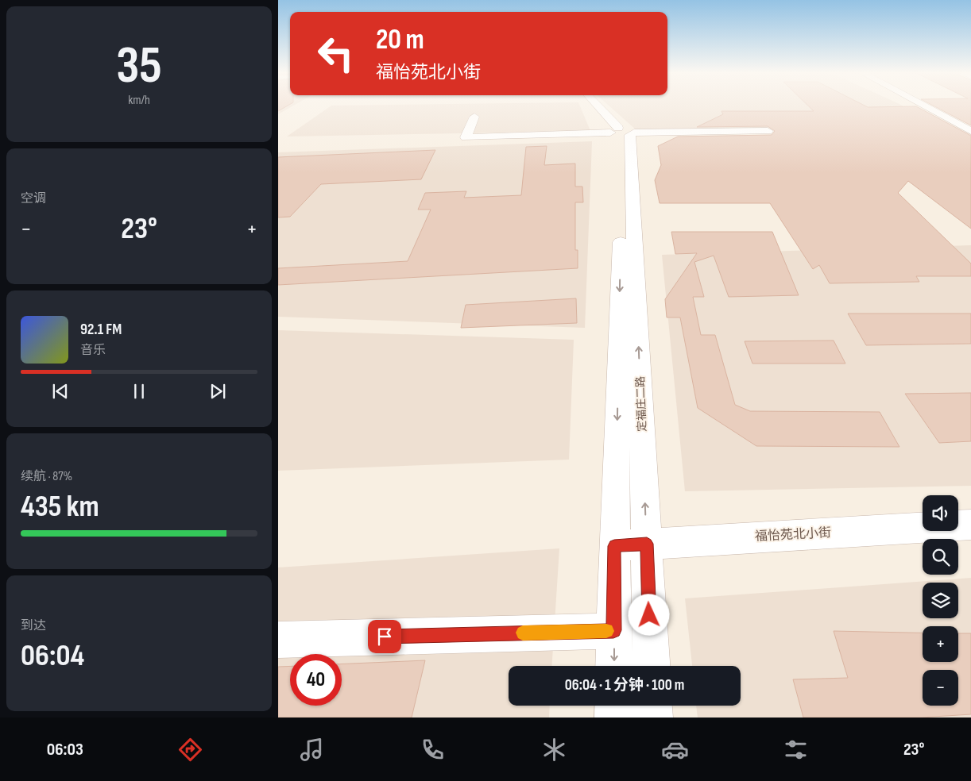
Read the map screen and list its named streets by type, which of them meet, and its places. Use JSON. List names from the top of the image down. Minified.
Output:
{"streets":{"street":["定福庄二路","福怡苑北小街"]},"crossings":[["定福庄二路","福怡苑北小街"]],"page":{"tile":[["35","km/h"],"空调",["续航 · 87%","435 km"],["到达","06:04"]],"turn":["20 m","福怡苑北小街"],"heat":["−","23°","+"],"song":["92.1 FM","音乐"],"map_buttons":["+","−"],"limit":"40","trip":"06:04 · 1 分钟 · 100 m","tabs":["06:03","23°"]}}
